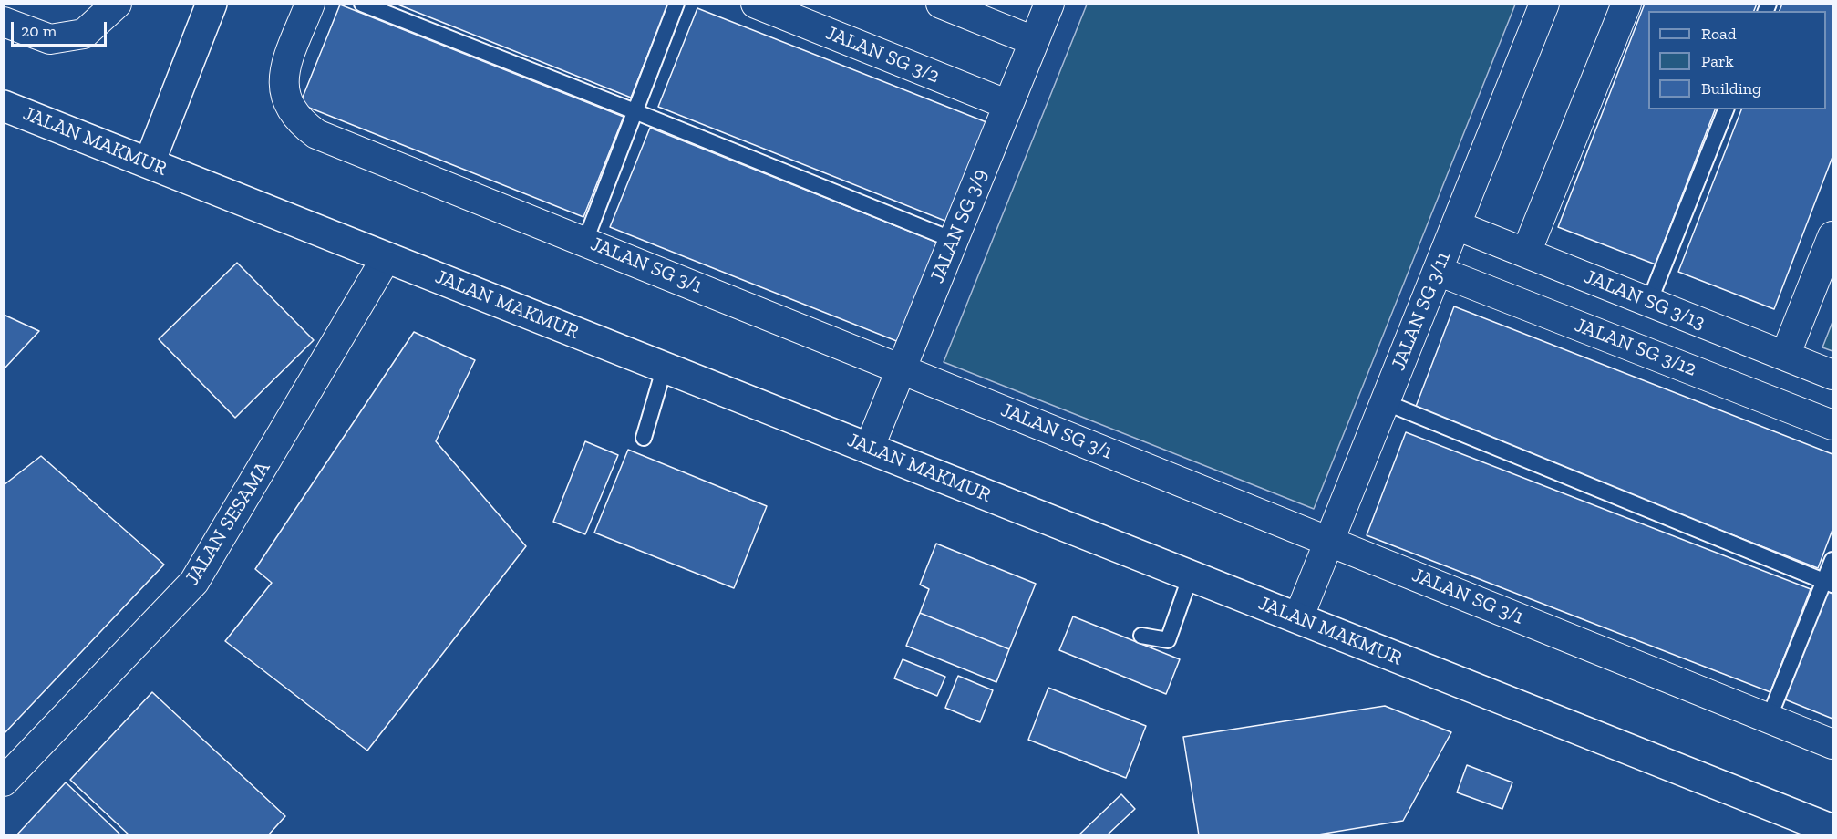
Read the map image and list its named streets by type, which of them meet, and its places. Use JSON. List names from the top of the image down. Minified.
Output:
{"streets":{"street":["JALAN SG 3/2","JALAN MAKMUR","JALAN SG 3/9","JALAN SG 3/1","JALAN SG 3/13","JALAN SG 3/11","JALAN SG 3/12","JALAN SESAMA"]},"crossings":[["JALAN SG 3/2","JALAN SG 3/9"],["JALAN MAKMUR","JALAN SG 3/9"],["JALAN MAKMUR","JALAN SG 3/11"],["JALAN MAKMUR","JALAN SESAMA"],["JALAN SG 3/9","JALAN SG 3/1"],["JALAN SG 3/1","JALAN SG 3/11"],["JALAN SG 3/13","JALAN SG 3/11"],["JALAN SG 3/11","JALAN SG 3/12"]],"legend":["Road","Park","Building"],"scale_bar":"20 m"}
